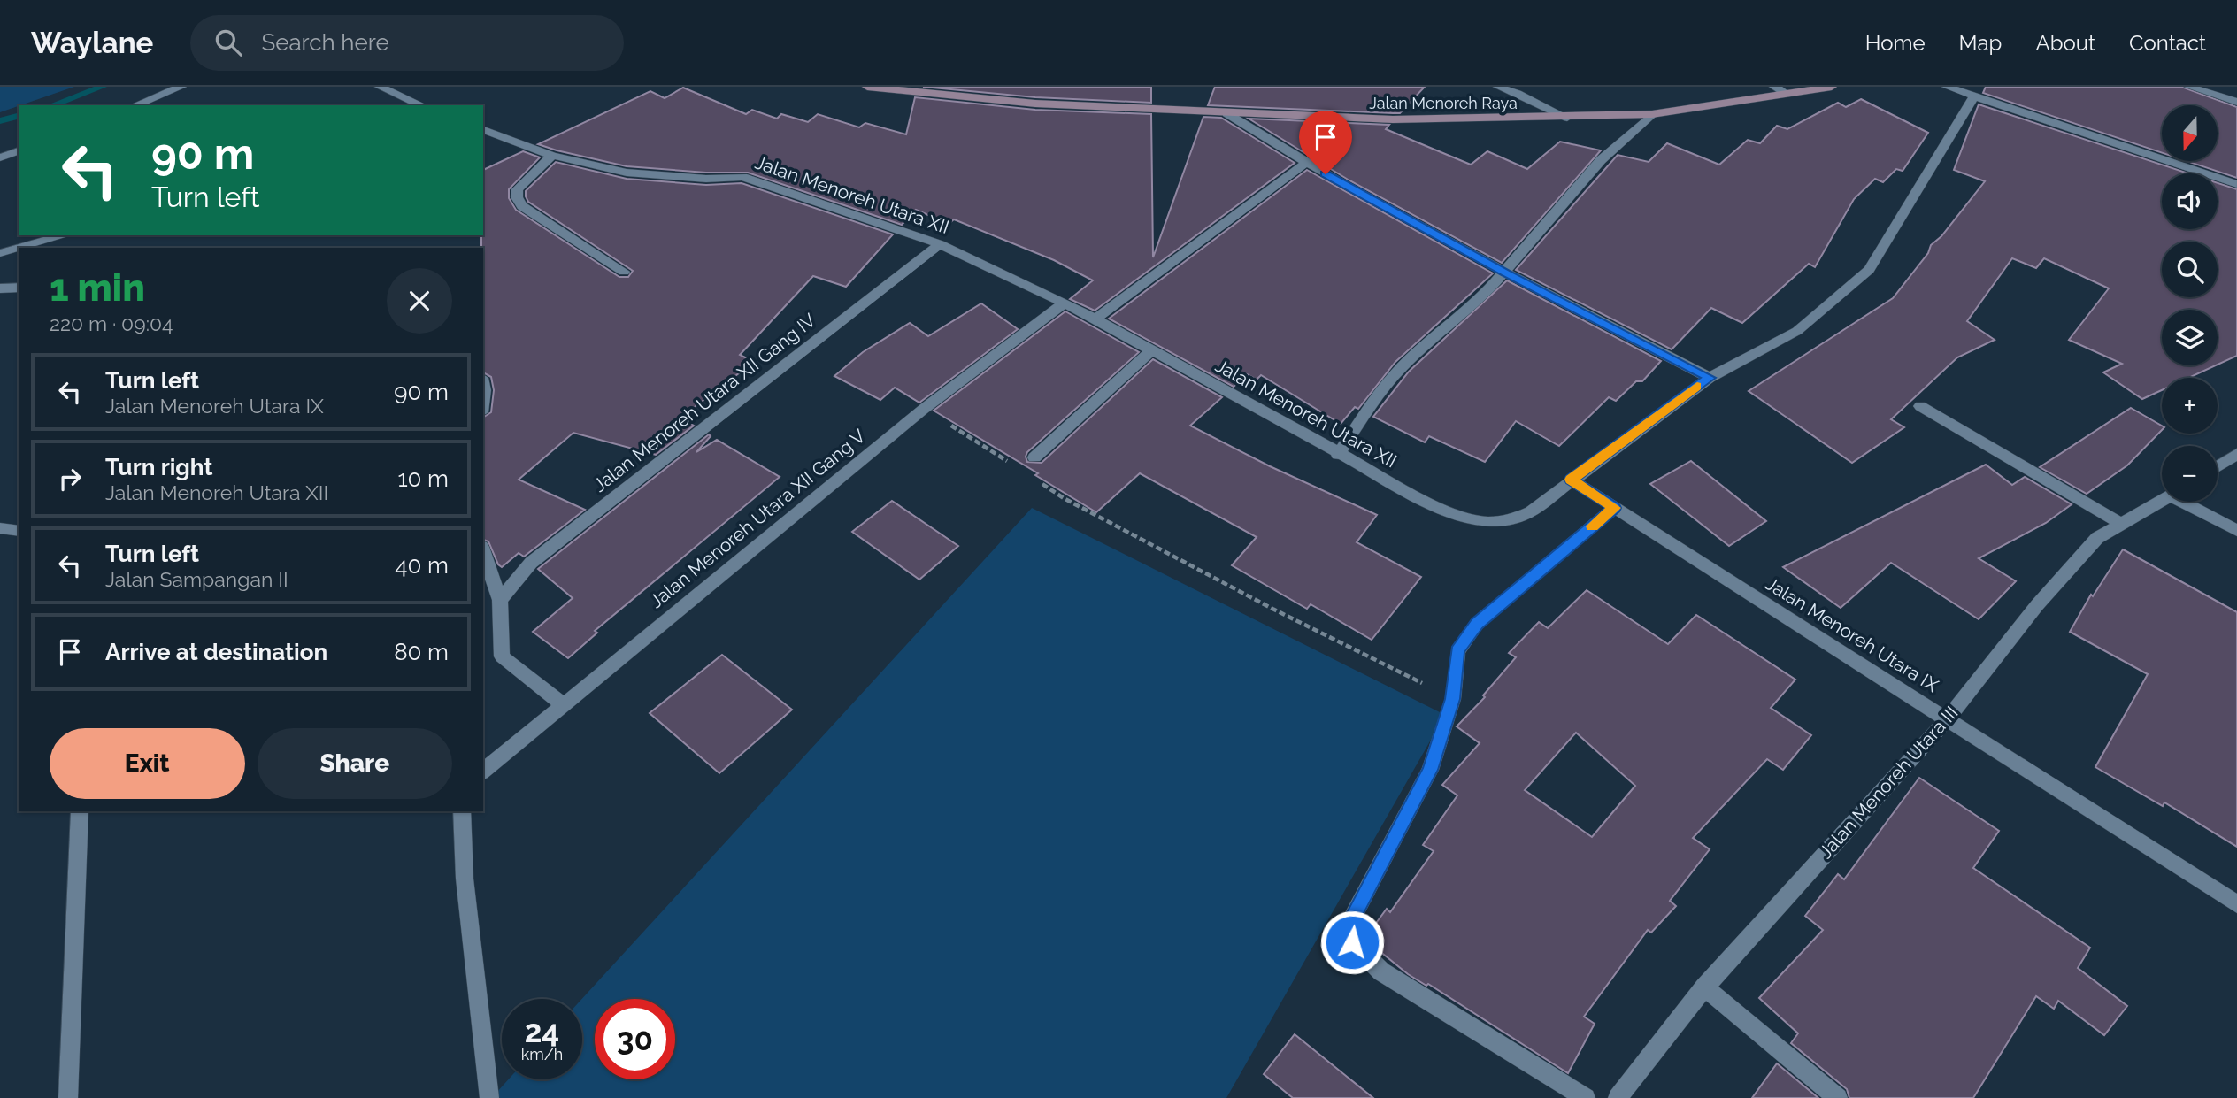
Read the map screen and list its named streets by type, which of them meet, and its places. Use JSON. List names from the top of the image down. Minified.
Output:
{"streets":{"main road":["Jalan Menoreh Raya"],"street":["Jalan Menoreh Utara XII","Jalan Menoreh Utara XII Gang IV","Jalan Menoreh Utara XII Gang V","Jalan Menoreh Utara IX","Jalan Menoreh Utara III"]},"crossings":[["Jalan Menoreh Utara XII","Jalan Menoreh Utara XII Gang IV"],["Jalan Menoreh Utara XII","Jalan Menoreh Utara XII Gang V"],["Jalan Menoreh Utara XII","Jalan Menoreh Utara IX"],["Jalan Menoreh Utara IX","Jalan Menoreh Utara III"]],"north":"bottom","page":{"header":"Waylane","search":"Search here","nav":["Home","Map","About","Contact"],"map_buttons":["+","−"],"turn":["90 m","Turn left"],"heading":["1 min","220 m · 09:04"],"list":[{"name":"Turn left","note":"Jalan Menoreh Utara IX","value":"90 m"},{"name":"Turn right","note":"Jalan Menoreh Utara XII","value":"10 m"},{"name":"Turn left","note":"Jalan Sampangan II","value":"40 m"},{"name":"Arrive at destination","value":"80 m"}],"buttons":["Exit","Share"],"speed":"24 km/h","limit":"30"}}
